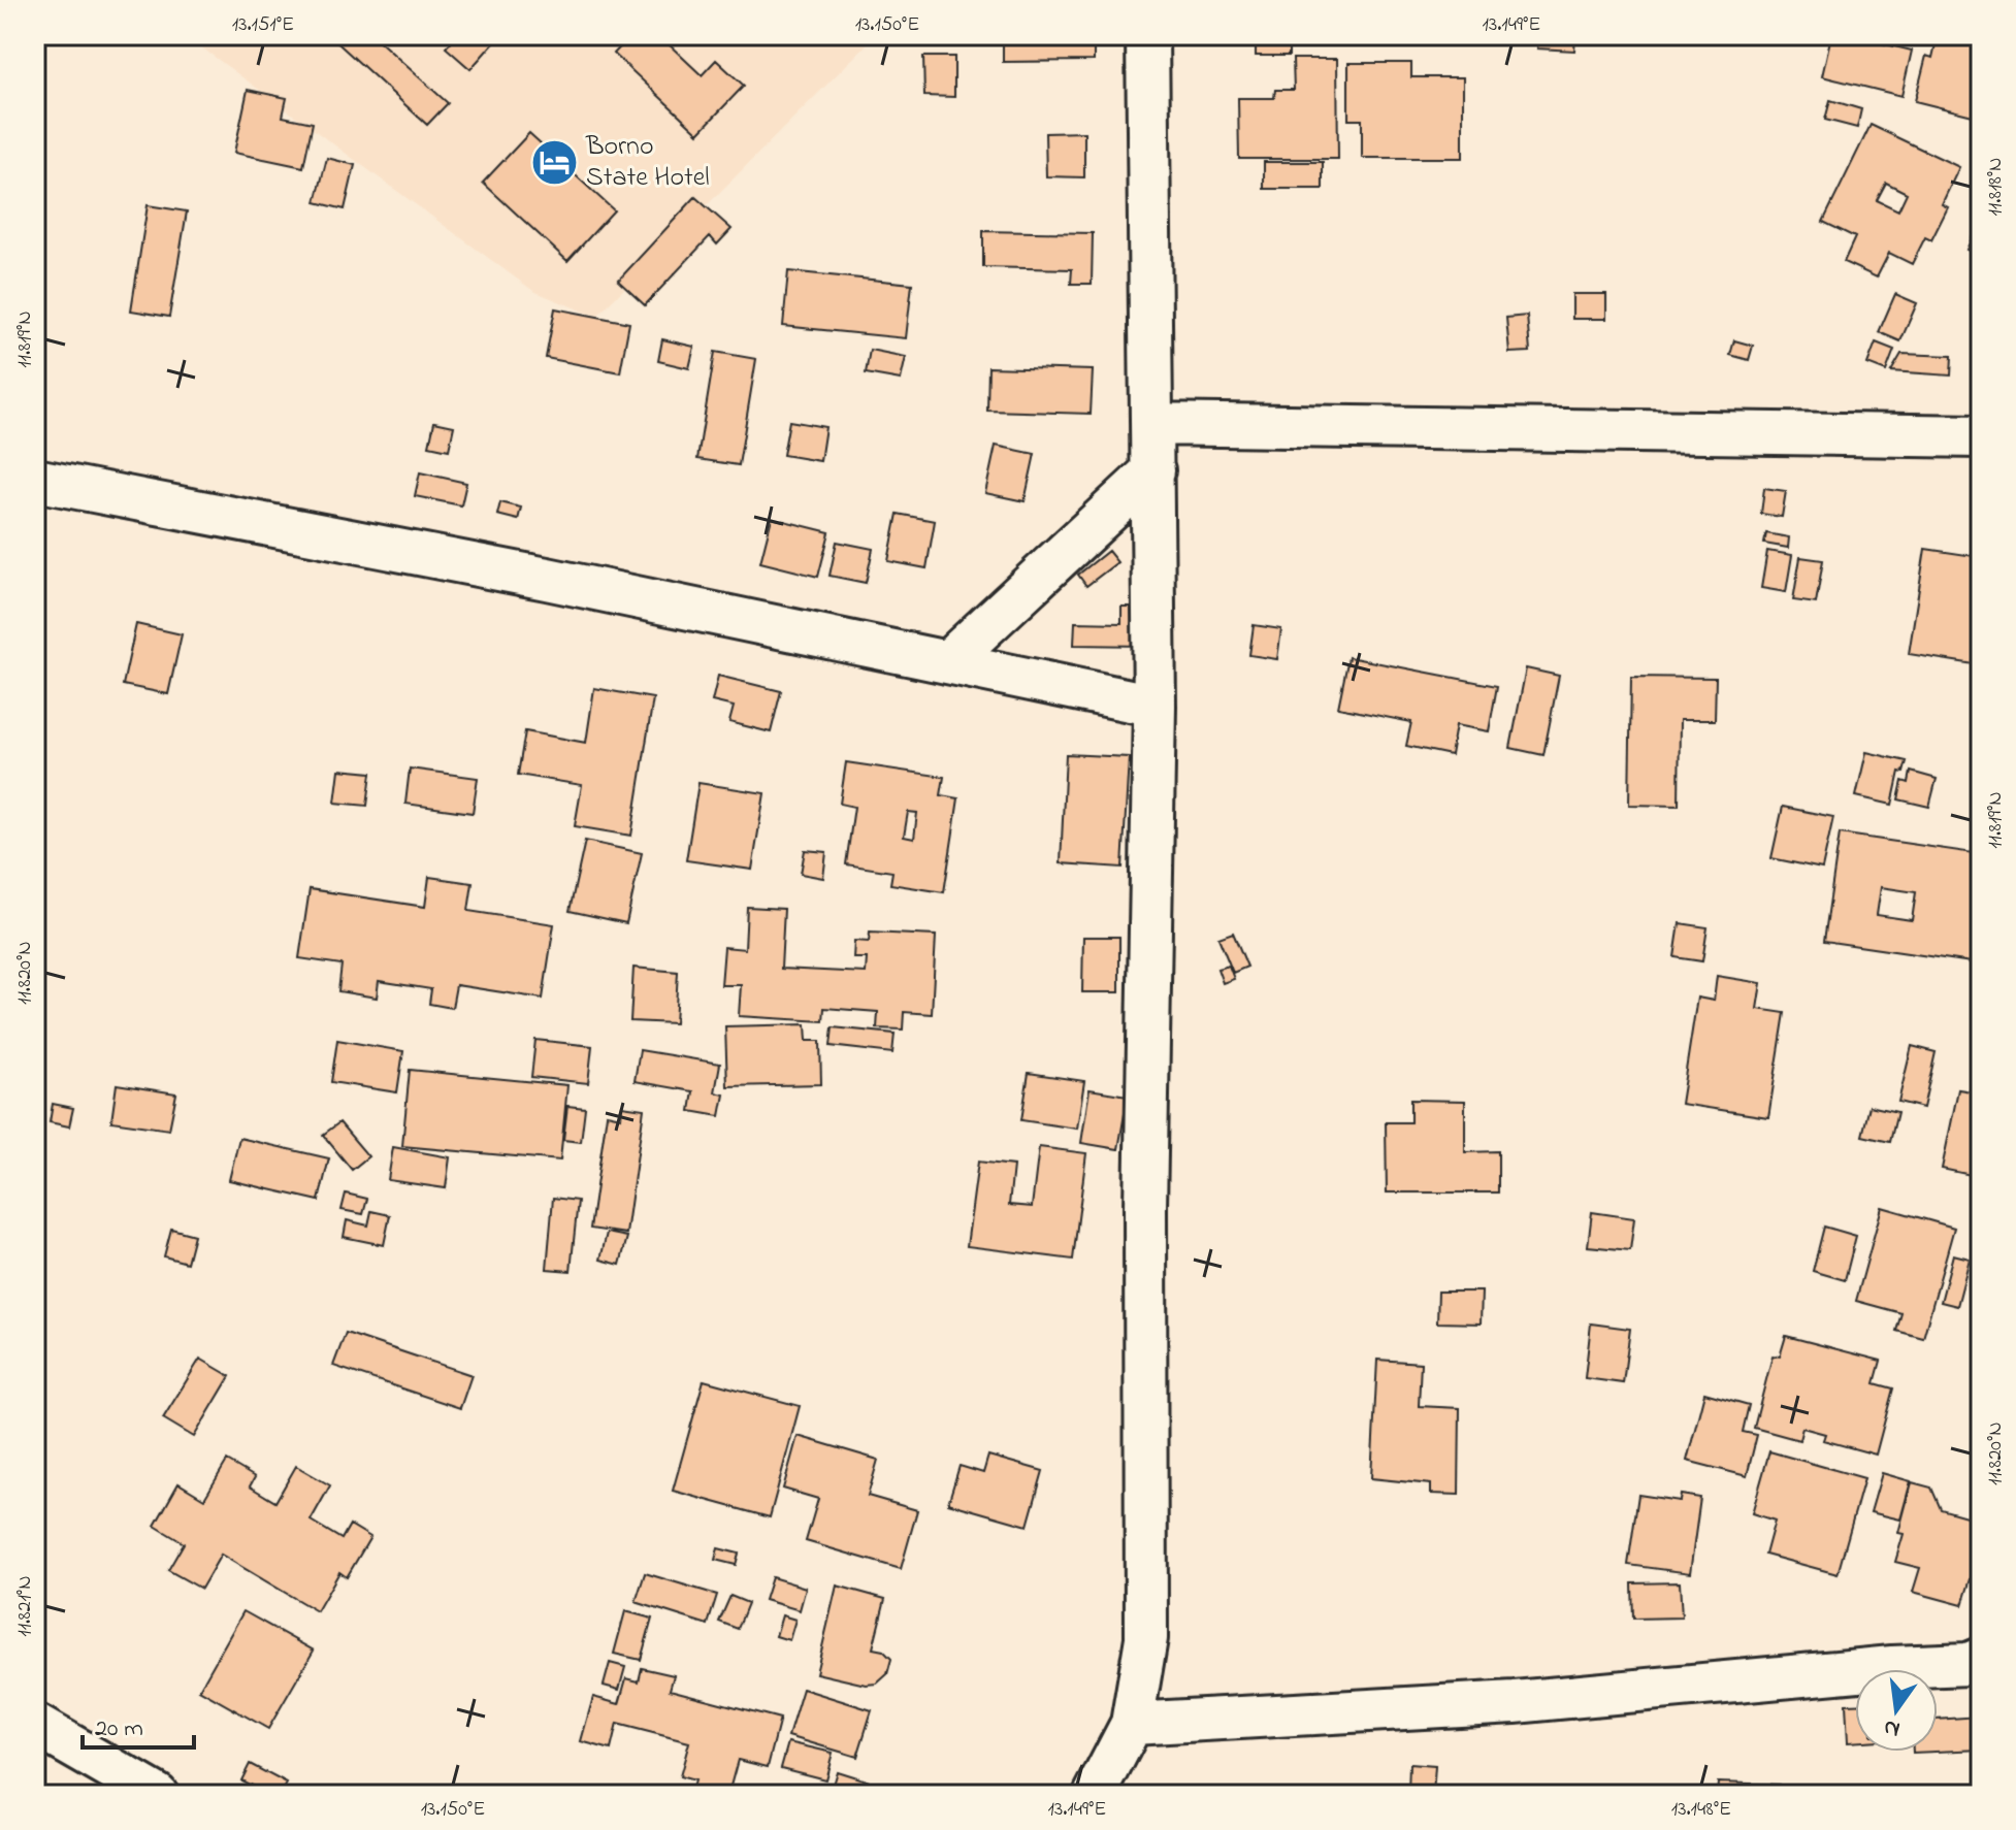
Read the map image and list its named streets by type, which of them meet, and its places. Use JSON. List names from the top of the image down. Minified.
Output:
{"places":{"hotel":["Borno State Hotel"]},"scale_bar":"20 m","north":"bottom","coordinates":["13.151°E","13.150°E","13.149°E","11.818°N","11.819°N","11.820°N","11.821°N","13.148°E"]}
